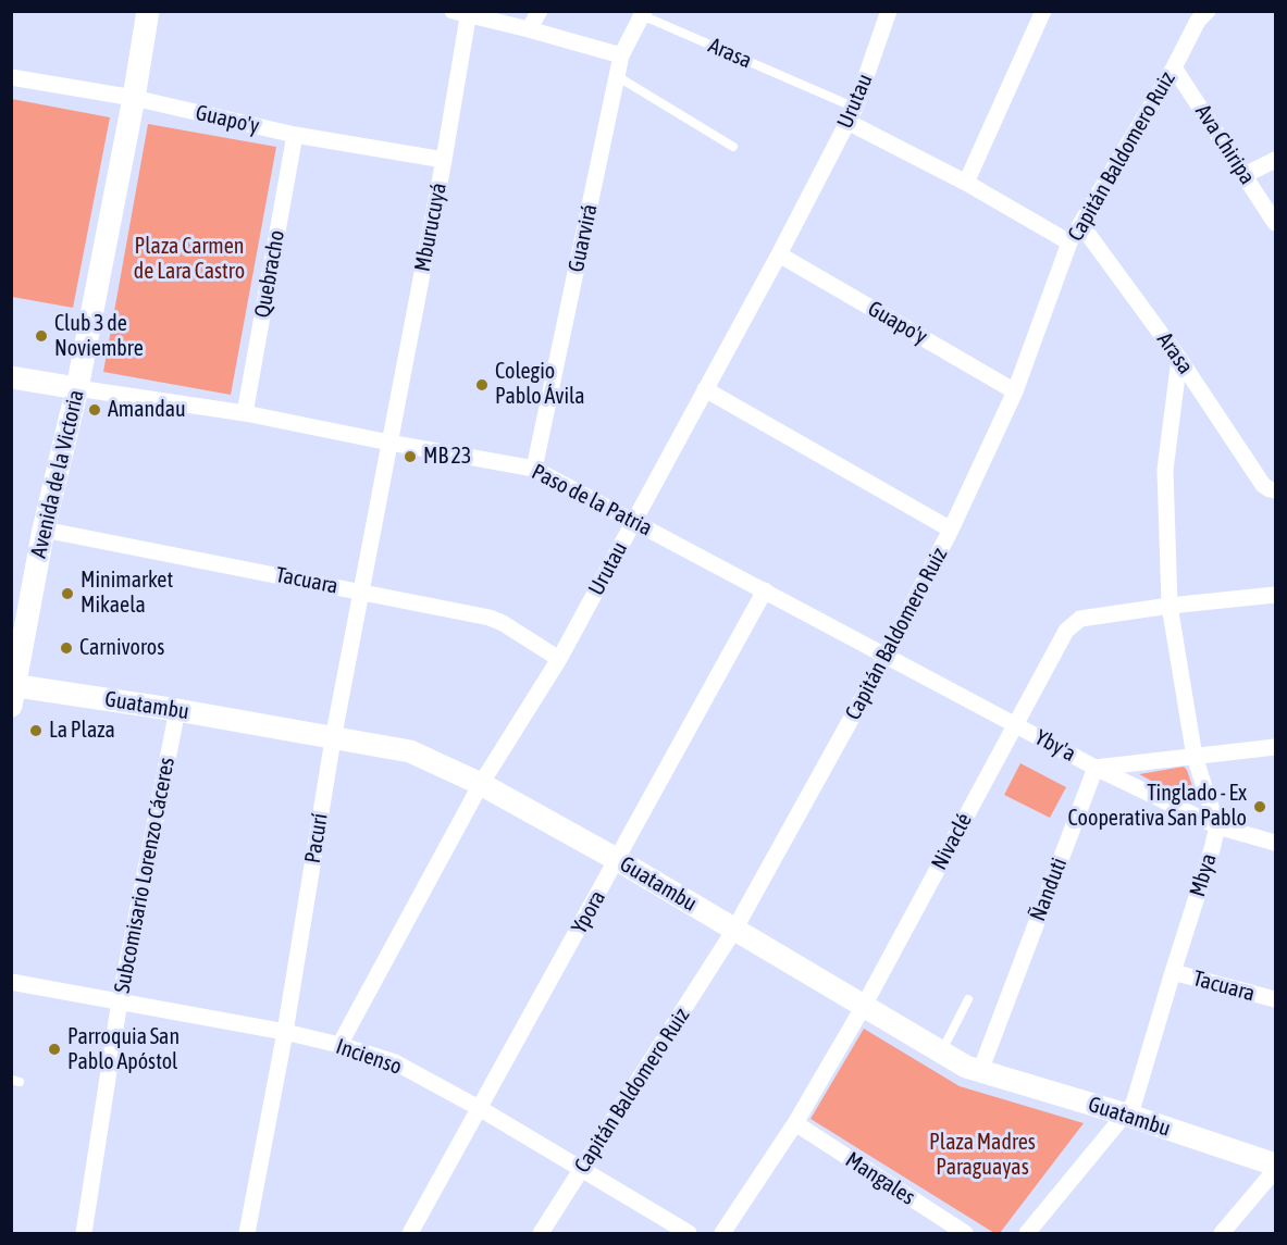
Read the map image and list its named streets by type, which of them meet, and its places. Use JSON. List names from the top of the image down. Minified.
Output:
{"streets":{"street":["Arasa","Urutau","Guapo'y","Ava Chiripa","Capitán Baldomero Ruiz","Mburucuyá","Guarvirá","Quebracho","Avenida de la Victoria","Paso de la Patria","Tacuara","Guatambu","Yby'a","Pacurí","Nivaclé","Subcomisario Lorenzo Cáceres","Mbya","Ñanduti","Ypora","Incienso","Mangales"]},"crossings":[["Arasa","Urutau"],["Arasa","Capitán Baldomero Ruiz"],["Arasa","Guarvirá"],["Arasa","Mbya"],["Urutau","Guapo'y"],["Urutau","Paso de la Patria"],["Urutau","Tacuara"],["Urutau","Guatambu"],["Urutau","Incienso"],["Guapo'y","Capitán Baldomero Ruiz"],["Guapo'y","Mburucuyá"],["Guapo'y","Quebracho"],["Guapo'y","Avenida de la Victoria"],["Ava Chiripa","Capitán Baldomero Ruiz"],["Capitán Baldomero Ruiz","Paso de la Patria"],["Capitán Baldomero Ruiz","Guatambu"],["Capitán Baldomero Ruiz","Incienso"],["Mburucuyá","Paso de la Patria"],["Mburucuyá","Pacurí"],["Guarvirá","Paso de la Patria"],["Quebracho","Paso de la Patria"],["Avenida de la Victoria","Paso de la Patria"],["Avenida de la Victoria","Tacuara"],["Avenida de la Victoria","Guatambu"],["Paso de la Patria","Yby'a"],["Paso de la Patria","Pacurí"],["Paso de la Patria","Nivaclé"],["Paso de la Patria","Ypora"],["Tacuara","Pacurí"],["Tacuara","Mbya"],["Guatambu","Pacurí"],["Guatambu","Nivaclé"],["Guatambu","Subcomisario Lorenzo Cáceres"],["Guatambu","Mbya"],["Guatambu","Ñanduti"],["Guatambu","Ypora"],["Yby'a","Nivaclé"],["Yby'a","Mbya"],["Yby'a","Ñanduti"],["Pacurí","Incienso"],["Nivaclé","Mbya"],["Nivaclé","Mangales"],["Subcomisario Lorenzo Cáceres","Incienso"],["Ypora","Incienso"]],"parks":["Plaza Carmen de Lara Castro","Plaza Madres Paraguayas"],"places":["Club 3 de Noviembre","Colegio Pablo Ávila","Amandau","MB 23","Minimarket Mikaela","Carnivoros","La Plaza","Tinglado - Ex Cooperativa San Pablo","Parroquia San Pablo Apóstol"]}
